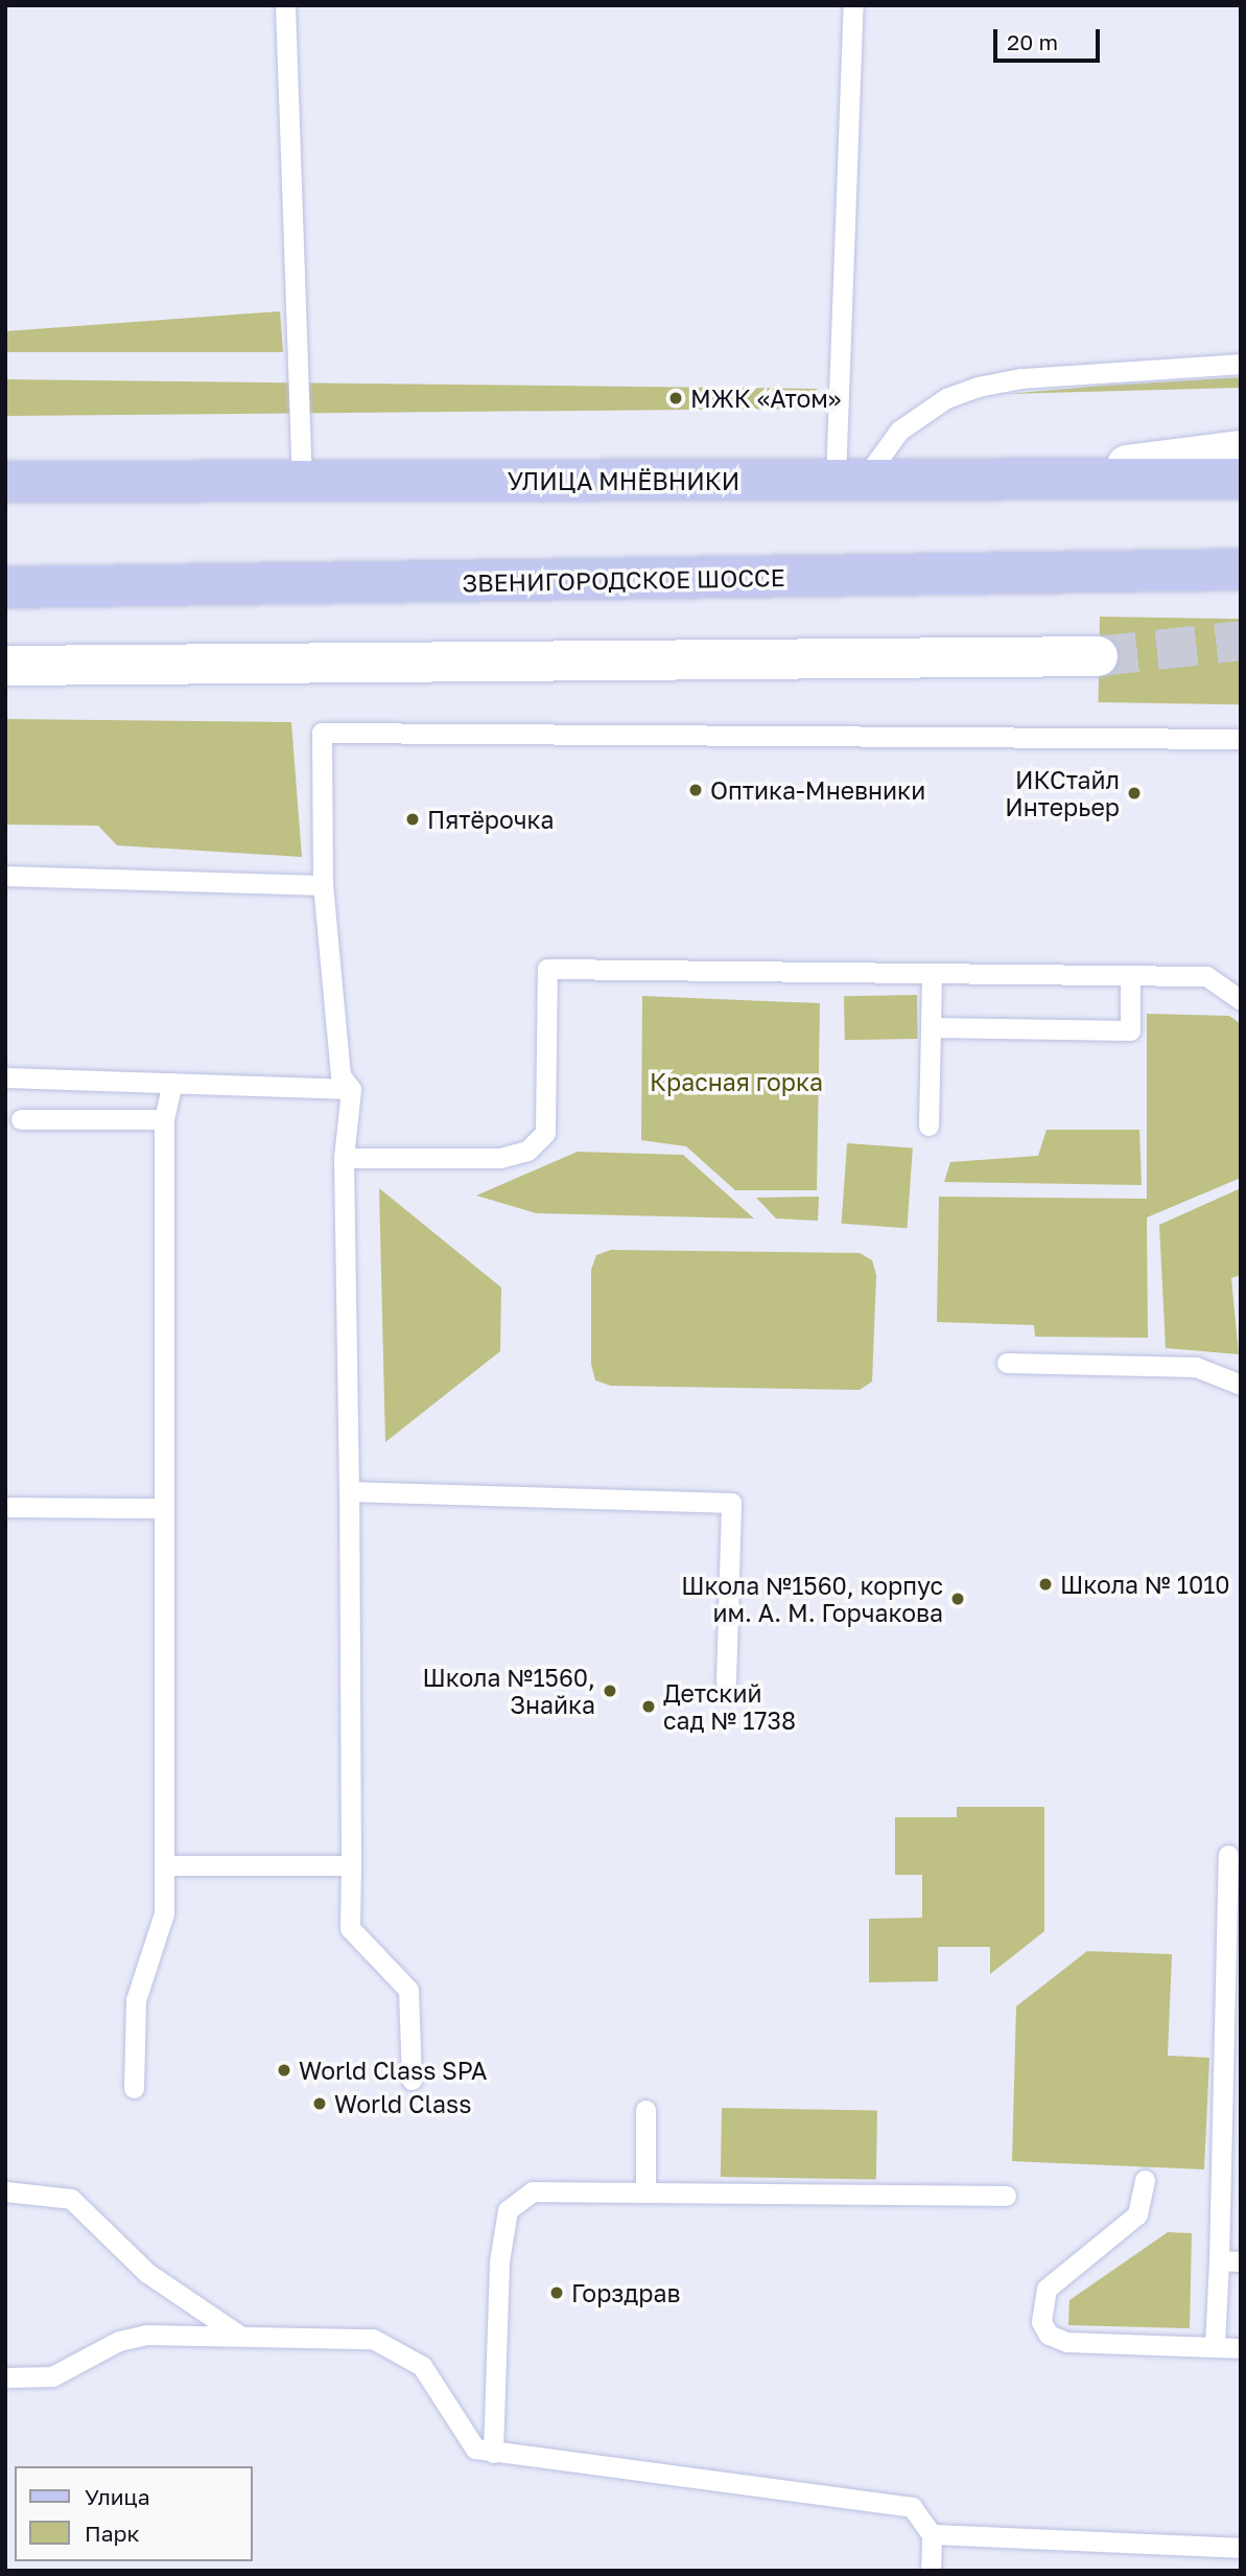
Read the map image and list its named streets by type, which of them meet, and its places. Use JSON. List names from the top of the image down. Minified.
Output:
{"streets":{"main road":["УЛИЦА МНЁВНИКИ","ЗВЕНИГОРОДСКОЕ ШОССЕ"]},"parks":["Красная горка"],"places":["МЖК «Атом»","Оптика-Мневники","ИКСтайл Интерьер","Пятёрочка","Школа № 1010","Школа №1560, корпус им. А. М. Горчакова","Школа №1560, Знайка","Детский сад № 1738","World Class SPA","World Class","Горздрав"],"legend":["Улица","Парк"],"scale_bar":"20 m"}
